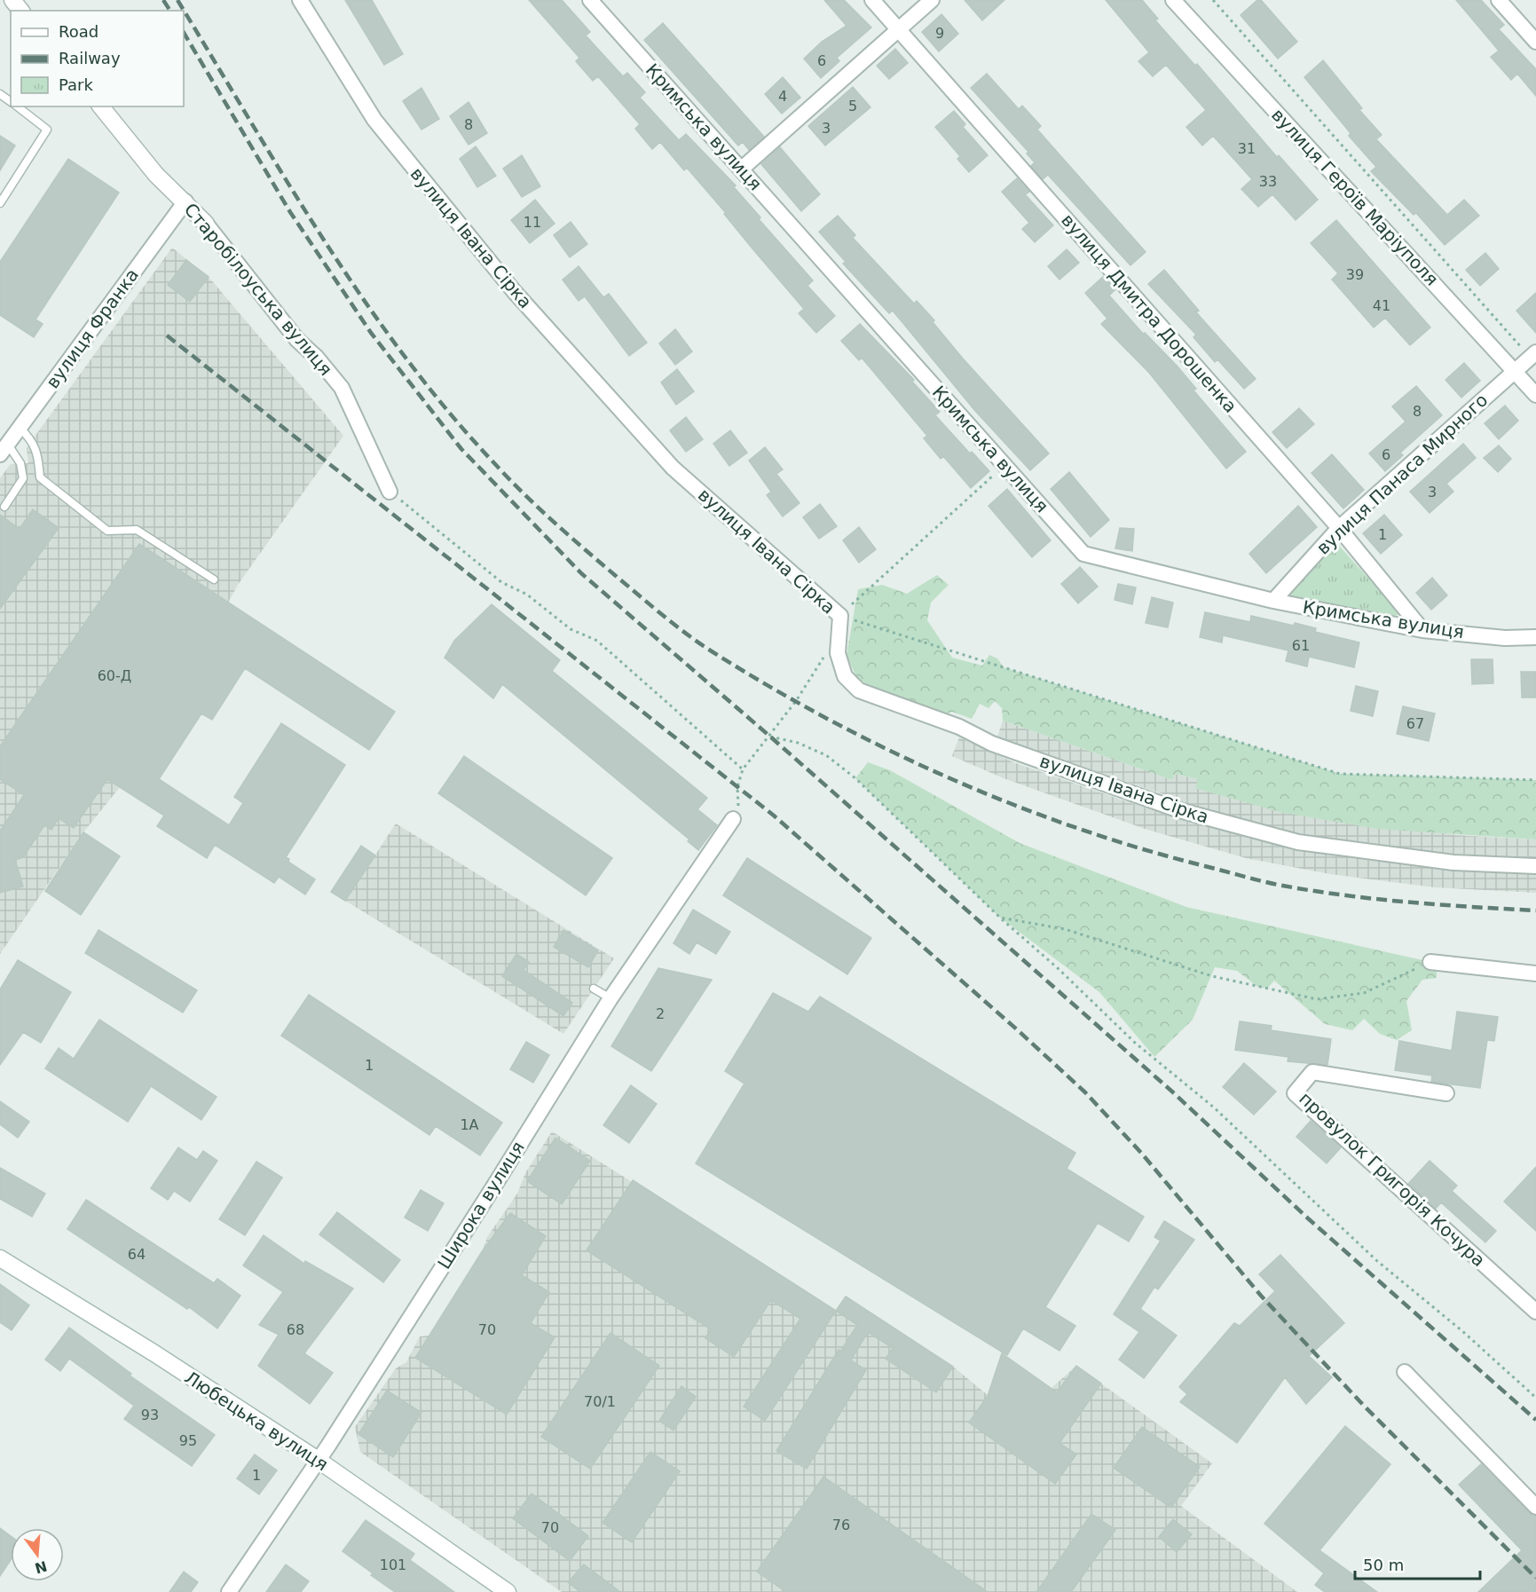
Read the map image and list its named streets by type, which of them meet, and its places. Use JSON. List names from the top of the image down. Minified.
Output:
{"streets":{"main road":["Старобілоуська вулиця","Любецька вулиця"],"street":["Кримська вулиця","вулиця Героїв Маріуполя","вулиця Івана Сірка","вулиця Дмитра Дорошенка","вулиця Франка","вулиця Панаса Мирного","провулок Григорія Кочура","Широка вулиця"]},"crossings":[["Кримська вулиця","вулиця Дмитра Дорошенка"],["Кримська вулиця","вулиця Панаса Мирного"],["вулиця Героїв Маріуполя","вулиця Панаса Мирного"],["Старобілоуська вулиця","вулиця Франка"],["вулиця Дмитра Дорошенка","вулиця Панаса Мирного"],["Широка вулиця","Любецька вулиця"]],"house_numbers":["9","6","4","5","8","3","31","33","11","39","41","8","6","3","1","61","60-Д","67","2","1","1А","64","68","70","70/1","93","95","1","76","70","101"],"legend":["Road","Railway","Park"],"scale_bar":"50 m","north":"bottom"}
